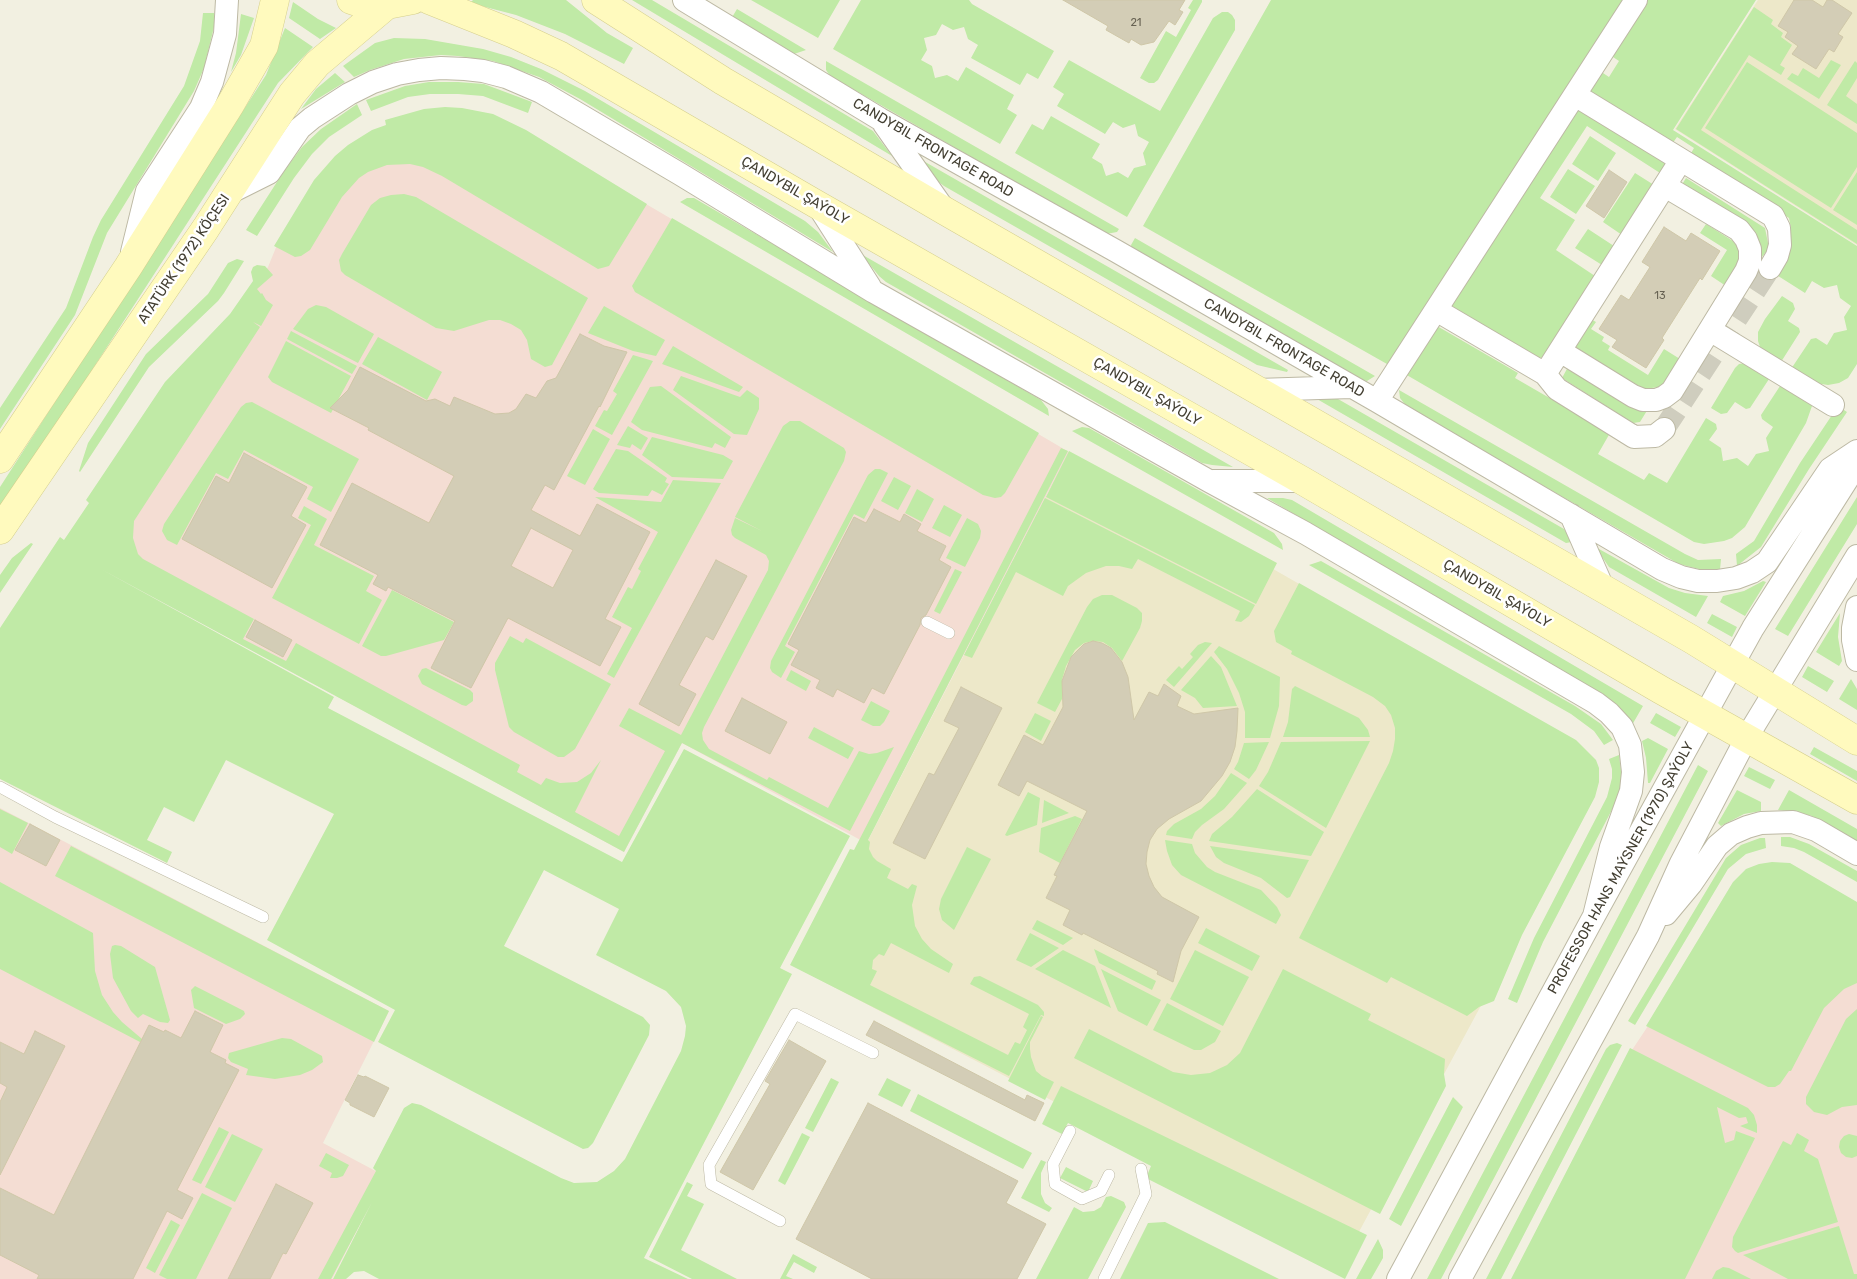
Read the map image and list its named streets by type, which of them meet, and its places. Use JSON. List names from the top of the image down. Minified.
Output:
{"streets":{"main road":["ÇANDYBIL ŞAÝOLY","ATATÜRK (1972) KÖÇESI"],"street":["CANDYBIL FRONTAGE ROAD","PROFESSOR HANS MAÝSNER (1970) ŞAÝOLY"]},"crossings":[["ÇANDYBIL ŞAÝOLY","PROFESSOR HANS MAÝSNER (1970) ŞAÝOLY"]],"house_numbers":["21","13"]}
